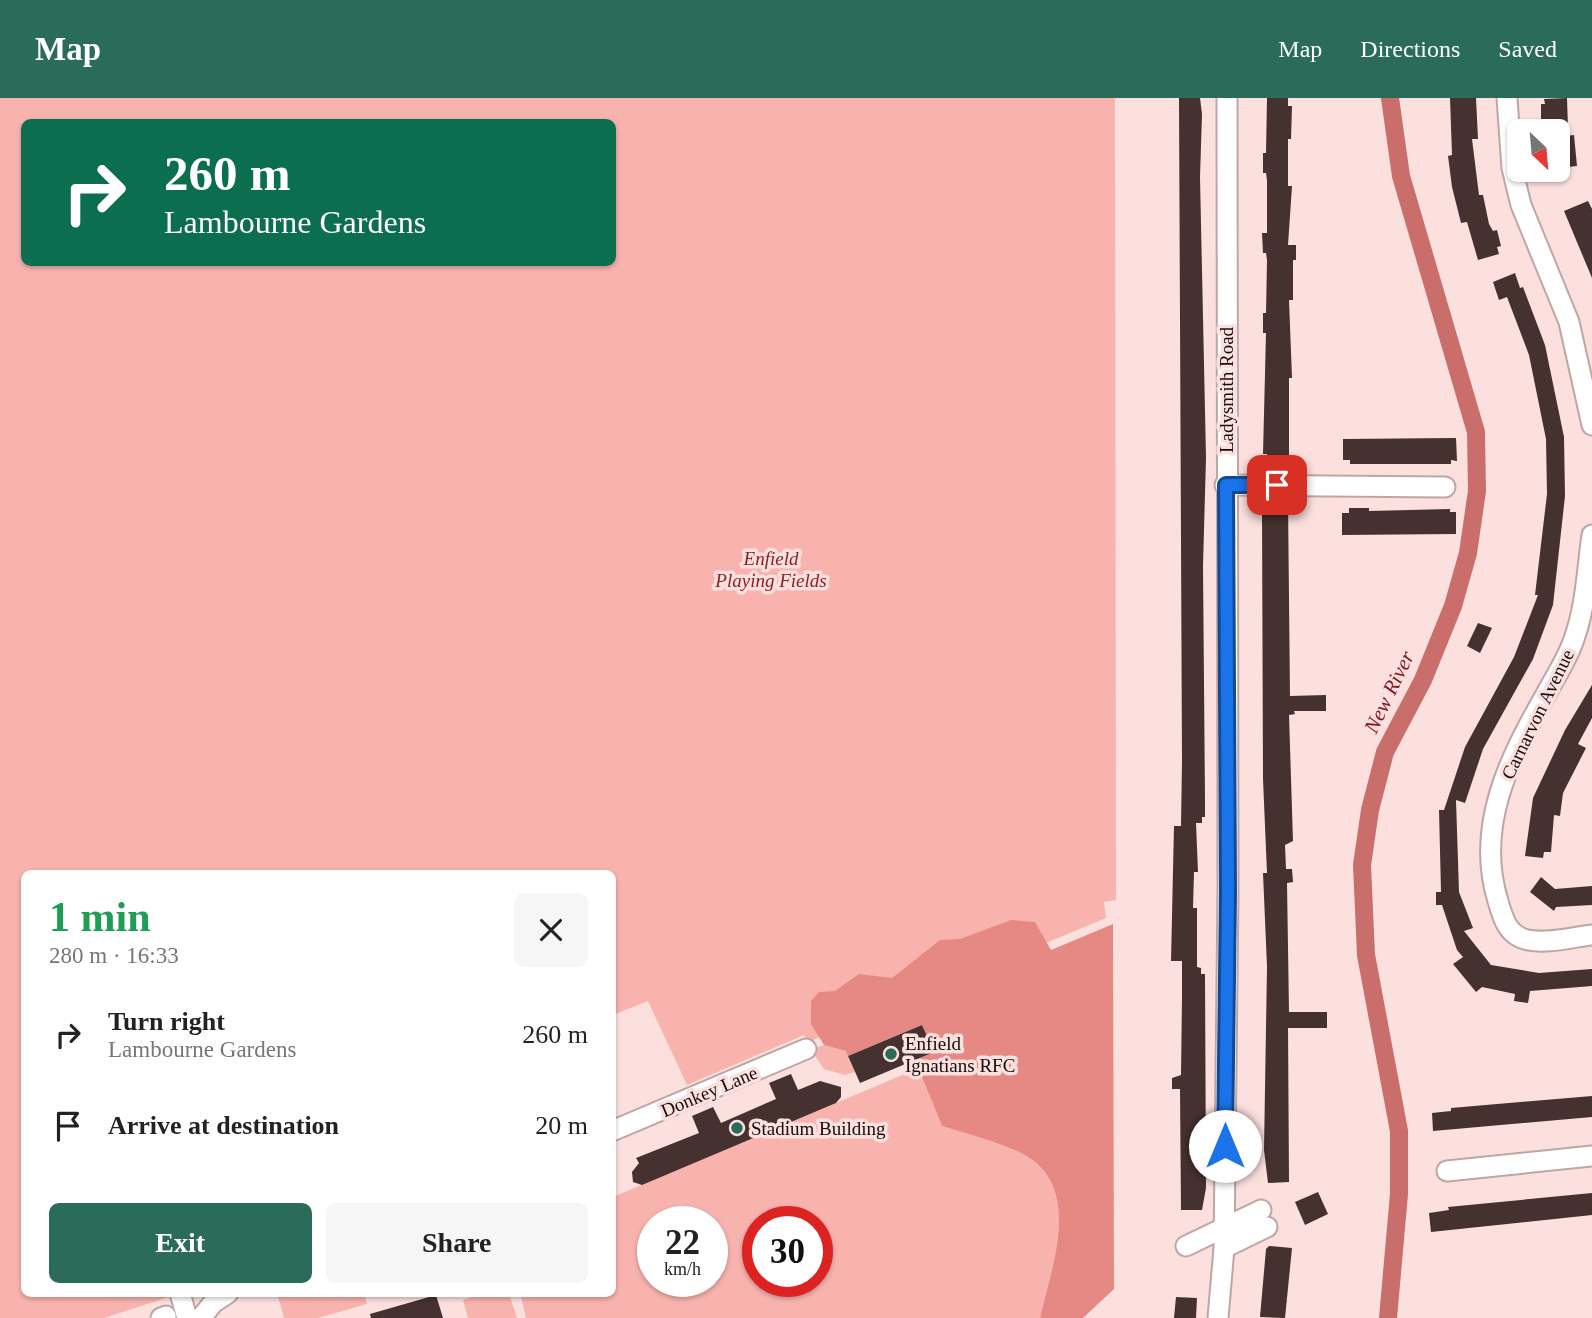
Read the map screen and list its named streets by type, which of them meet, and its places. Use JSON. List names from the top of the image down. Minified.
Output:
{"streets":{"street":["Ladysmith Road","Carnarvon Avenue","Donkey Lane"]},"water":["New River"],"parks":["Enfield Playing Fields"],"places":["Enfield Ignatians RFC","Stadium Building"],"north":"bottom right","page":{"header":"Map","nav":["Map","Directions","Saved"],"turn":["260 m","Lambourne Gardens"],"heading":["1 min","280 m · 16:33"],"list":[{"name":"Turn right","note":"Lambourne Gardens","value":"260 m"},{"name":"Arrive at destination","value":"20 m"}],"buttons":["Exit","Share"],"speed":"22 km/h","limit":"30"}}
